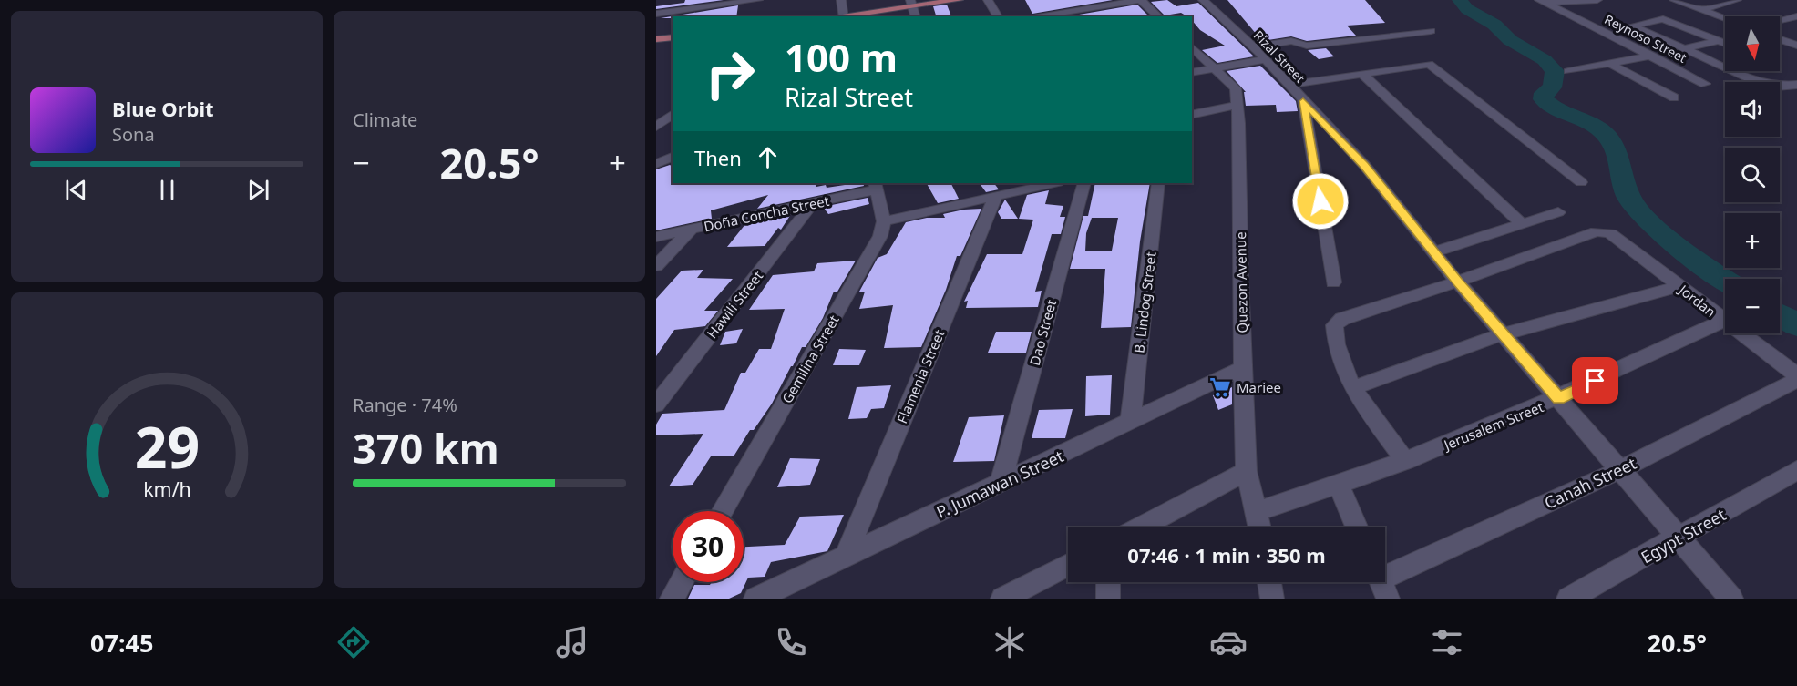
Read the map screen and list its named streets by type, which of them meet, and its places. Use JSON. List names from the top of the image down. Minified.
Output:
{"streets":{"street":["Reynoso Street","Rizal Street","Doña Concha Street","Quezon Avenue","Jordan","B. Lindog Street","Hawili Street","Dao Street","Gemilina Street","Flamenia Street","Jerusalem Street","Canah Street","P. Jumawan Street","Egypt Street"]},"crossings":[["Rizal Street","Jordan"],["Rizal Street","Jerusalem Street"],["Rizal Street","Canah Street"],["Rizal Street","Egypt Street"],["Doña Concha Street","Hawili Street"],["Quezon Avenue","Jerusalem Street"],["Quezon Avenue","P. Jumawan Street"],["Jordan","Jerusalem Street"],["B. Lindog Street","P. Jumawan Street"],["Dao Street","P. Jumawan Street"],["Flamenia Street","P. Jumawan Street"]],"places":{"supermarket":["Mariee"]},"north":"bottom","page":{"tile":["Climate",["Range · 74%","370 km"]],"map_buttons":["+","−"],"turn":["100 m","Rizal Street"],"song":["Blue Orbit","Sona"],"then":"Then","heat":["−","20.5°","+"],"limit":"30","trip":"07:46 · 1 min · 350 m","tabs":["07:45","20.5°"],"gauge":["29","km/h"]}}
